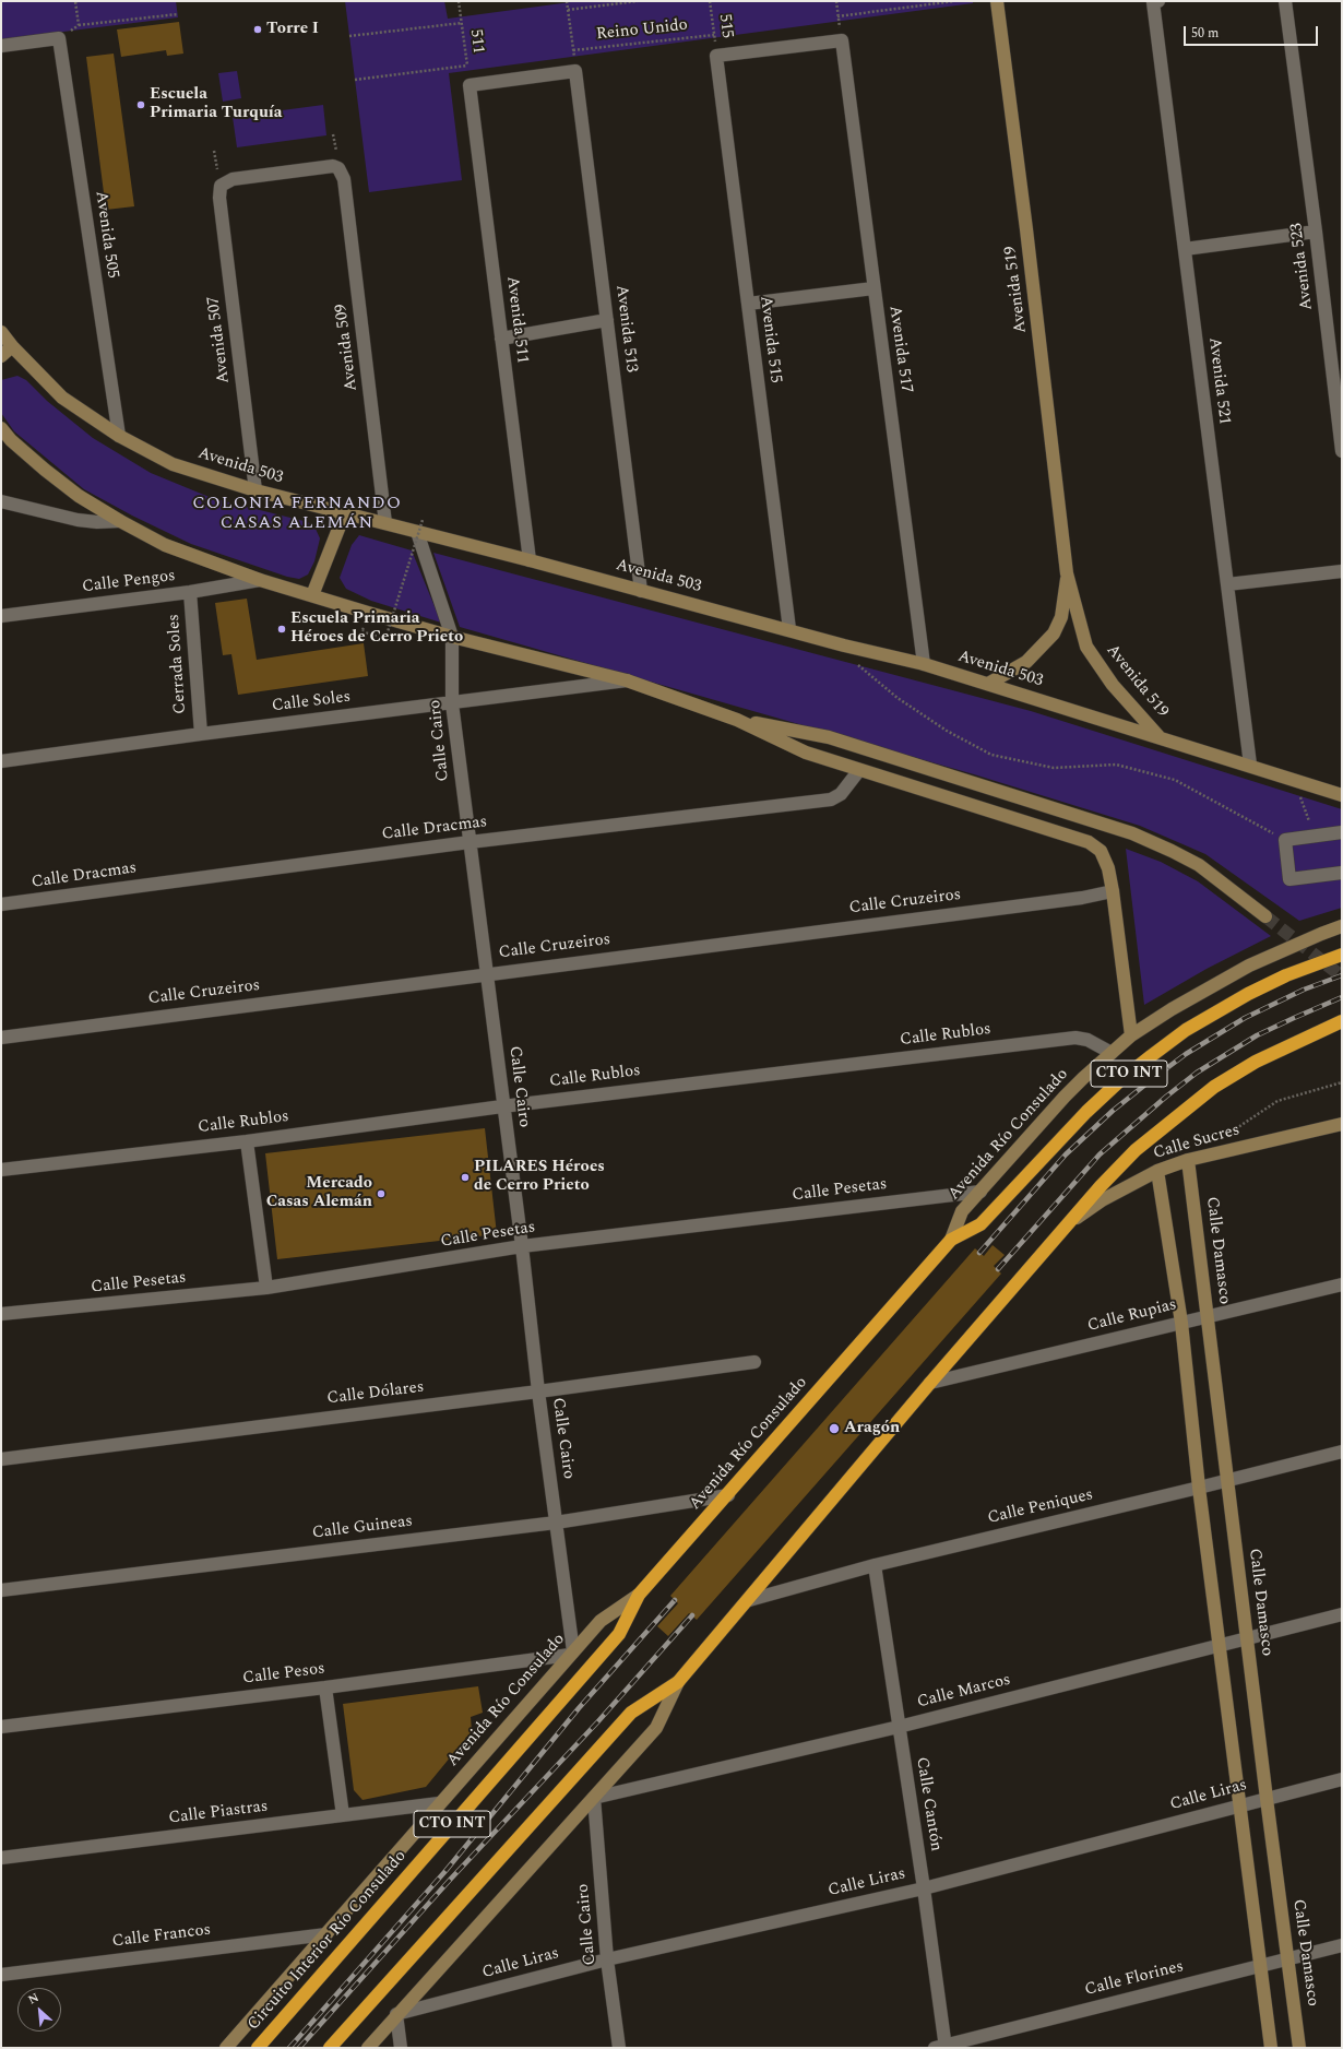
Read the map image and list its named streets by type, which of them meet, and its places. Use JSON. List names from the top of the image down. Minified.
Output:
{"streets":{"highway":["CTO INT","Avenida Río Consulado","Circuito Interior Río Consulado"],"street":["Avenida 505","Avenida 523","Avenida 519","Avenida 511","Avenida 513","Avenida 507","Avenida 515","Avenida 509","Avenida 517","Avenida 521","Avenida 503","Calle Pengos","Cerrada Soles","Calle Soles","Calle Cairo","Calle Dracmas","Calle Cruzeiros","Calle Rublos","Calle Sucres","Calle Pesetas","Calle Damasco","Calle Rupias","Calle Dólares","Calle Peniques","Calle Guineas","Calle Pesos","Calle Marcos","Calle Liras","Calle Cantón","Calle Piastras","Calle Francos","Calle Florines"],"path":["515","Reino Unido","511"]},"crossings":[["515","Reino Unido"],["515","Avenida 515"],["511","Avenida 511"],["Avenida 505","Avenida 503"],["Avenida 519","Avenida 503"],["Avenida 511","Avenida 503"],["Avenida 513","Avenida 503"],["Avenida 507","Avenida 509"],["Avenida 507","Avenida 503"],["Avenida 515","Avenida 503"],["Avenida 509","Avenida 503"],["Avenida 517","Avenida 503"],["Avenida 521","Avenida 503"],["Avenida 503","Calle Cairo"],["Calle Pengos","Cerrada Soles"],["Cerrada Soles","Calle Soles"],["Calle Soles","Calle Cairo"],["Calle Cairo","Calle Dracmas"],["Calle Cairo","Calle Cruzeiros"],["Calle Cairo","Calle Rublos"],["Calle Cairo","CTO INT"],["Calle Cairo","Avenida Río Consulado"],["Calle Cairo","Calle Pesetas"],["Calle Cairo","Calle Dólares"],["Calle Cairo","Calle Guineas"],["Calle Cairo","Calle Pesos"],["Calle Cairo","Calle Marcos"],["Calle Cairo","Calle Liras"],["Calle Rublos","Avenida Río Consulado"],["CTO INT","Avenida Río Consulado"],["CTO INT","Calle Sucres"],["CTO INT","Calle Rupias"],["CTO INT","Calle Peniques"],["CTO INT","Calle Marcos"],["CTO INT","Calle Liras"],["Avenida Río Consulado","Calle Pesetas"],["Avenida Río Consulado","Calle Guineas"],["Avenida Río Consulado","Calle Pesos"],["Avenida Río Consulado","Calle Piastras"],["Avenida Río Consulado","Calle Francos"],["Avenida Río Consulado","Circuito Interior Río Consulado"],["Calle Sucres","Calle Damasco"],["Calle Damasco","Calle Rupias"],["Calle Damasco","Calle Peniques"],["Calle Damasco","Calle Marcos"],["Calle Damasco","Calle Liras"],["Calle Damasco","Calle Florines"],["Calle Peniques","Calle Cantón"],["Calle Marcos","Calle Cantón"],["Calle Liras","Calle Cantón"],["Calle Cantón","Calle Florines"]],"districts":["COLONIA FERNANDO CASAS ALEMÁN"],"places":["Torre I","Escuela Primaria Turquía","Escuela Primaria Héroes de Cerro Prieto","PILARES Héroes de Cerro Prieto","Mercado Casas Alemán","Aragón"],"scale_bar":"50 m","north":"top left"}
